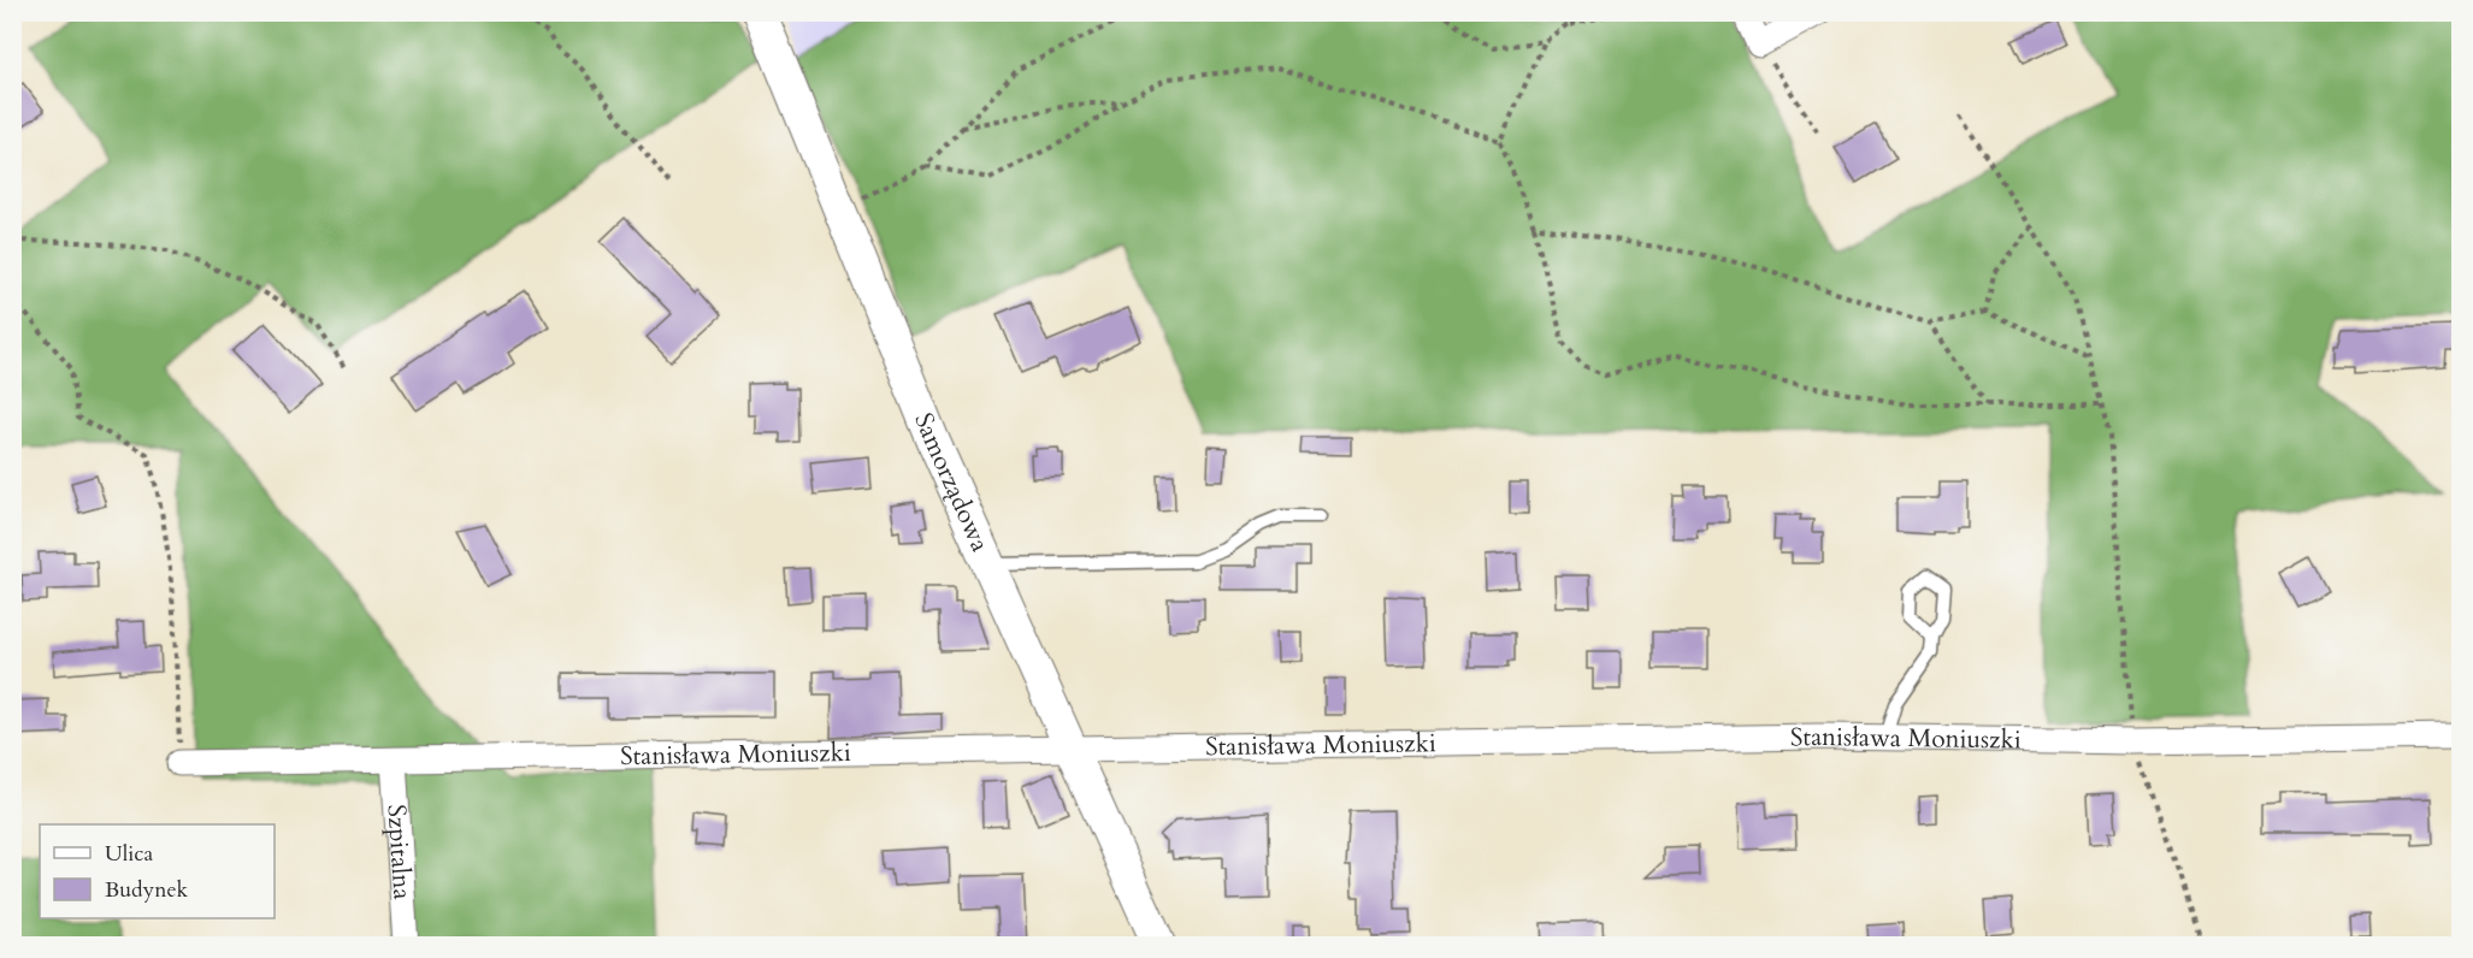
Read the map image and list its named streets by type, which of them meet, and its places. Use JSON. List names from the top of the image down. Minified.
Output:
{"streets":{"street":["Samorządowa","Stanisława Moniuszki","Szpitalna"]},"crossings":[["Samorządowa","Stanisława Moniuszki"],["Stanisława Moniuszki","Szpitalna"]],"legend":["Ulica","Budynek"]}
